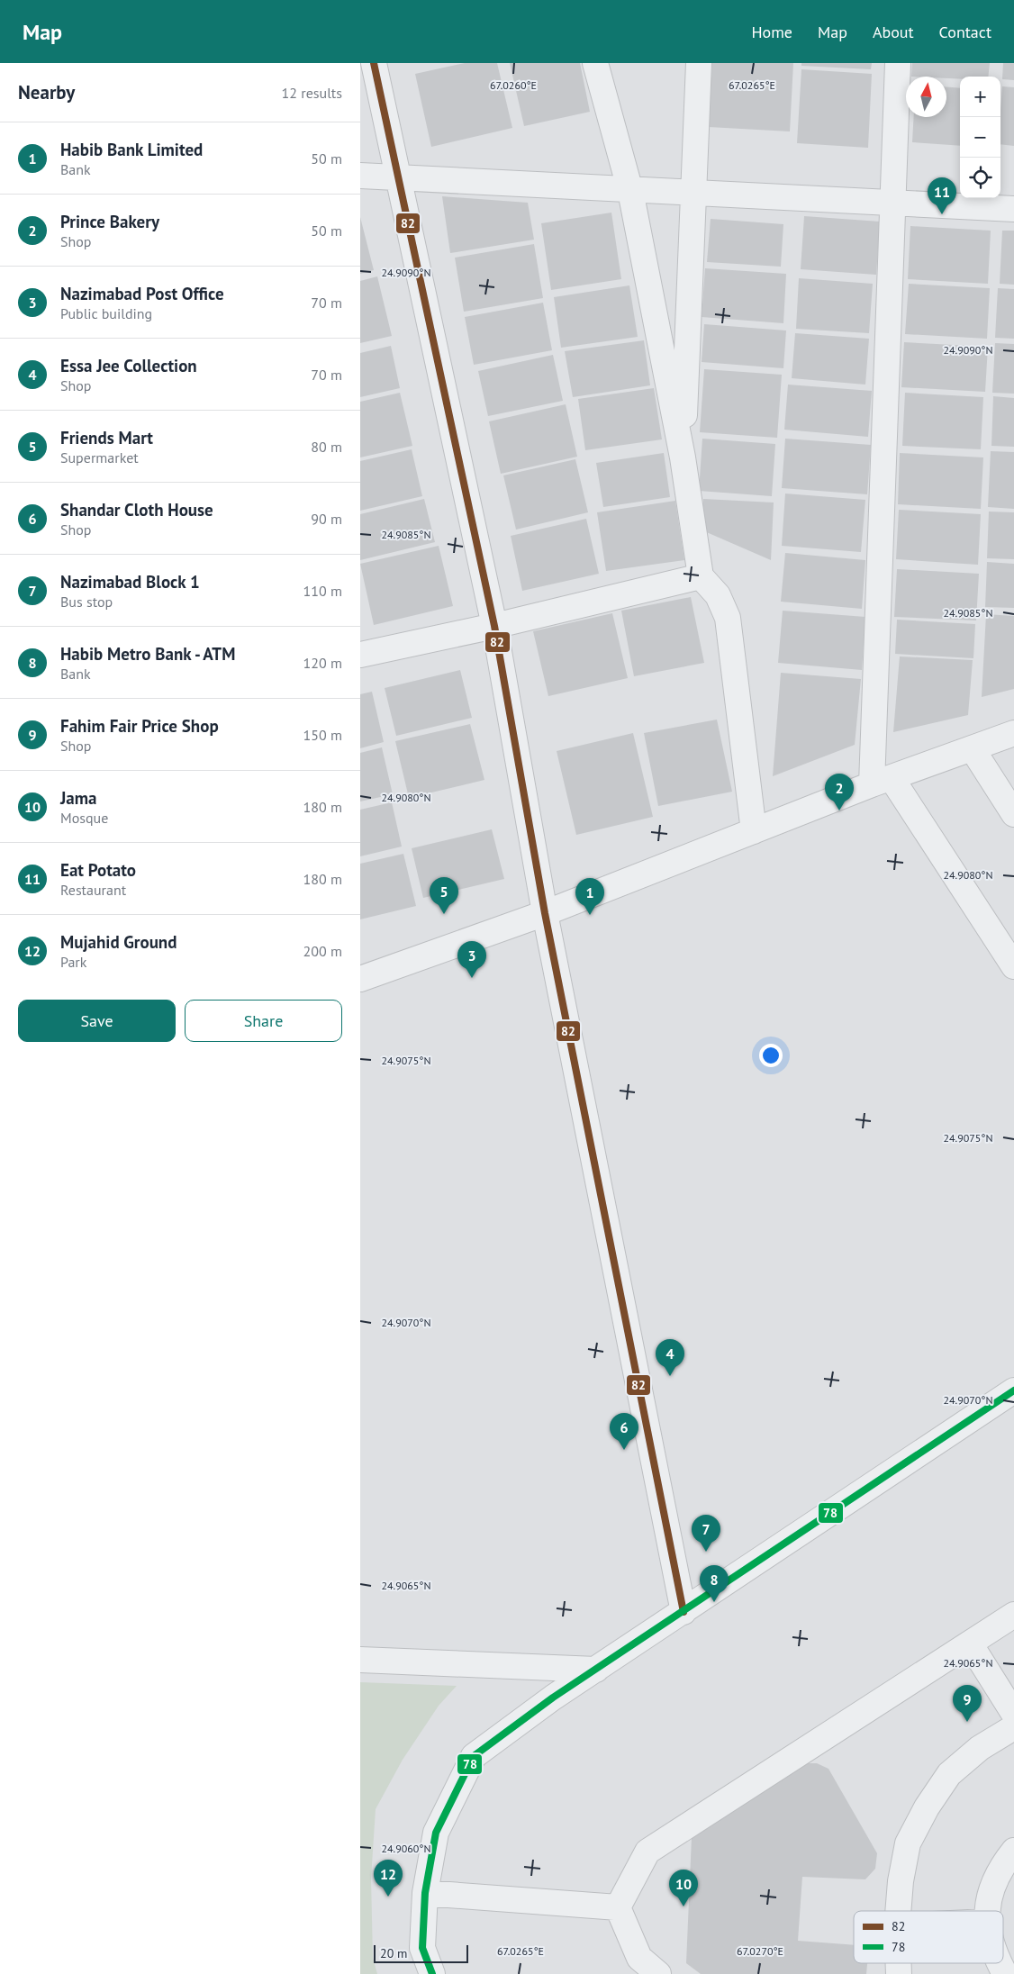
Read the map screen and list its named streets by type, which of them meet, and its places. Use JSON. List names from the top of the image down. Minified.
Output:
{"lines":["transit line 82","transit line 78"],"legend":["82","78"],"scale_bar":"20 m","north":"top","page":{"header":"Map","nav":["Home","Map","About","Contact"],"heading":["Nearby","12 results"],"map_buttons":["+","−"],"list":[{"mark":"1","name":"Habib Bank Limited","note":"Bank","value":"50 m"},{"mark":"2","name":"Prince Bakery","note":"Shop","value":"50 m"},{"mark":"3","name":"Nazimabad Post Office","note":"Public building","value":"70 m"},{"mark":"4","name":"Essa Jee Collection","note":"Shop","value":"70 m"},{"mark":"5","name":"Friends Mart","note":"Supermarket","value":"80 m"},{"mark":"6","name":"Shandar Cloth House","note":"Shop","value":"90 m"},{"mark":"7","name":"Nazimabad Block 1","note":"Bus stop","value":"110 m"},{"mark":"8","name":"Habib Metro Bank - ATM","note":"Bank","value":"120 m"},{"mark":"9","name":"Fahim Fair Price Shop","note":"Shop","value":"150 m"},{"mark":"10","name":"Jama","note":"Mosque","value":"180 m"},{"mark":"11","name":"Eat Potato","note":"Restaurant","value":"180 m"},{"mark":"12","name":"Mujahid Ground","note":"Park","value":"200 m"}],"pins":["11","2","5","1","3","4","6","7","8","9","12","10"],"buttons":["Save","Share"],"scale":"20 m"},"coordinates":["67.0260°E","67.0265°E","24.9090°N","24.9085°N","24.9080°N","24.9075°N","24.9070°N","24.9065°N","24.9060°N","67.0270°E"]}
